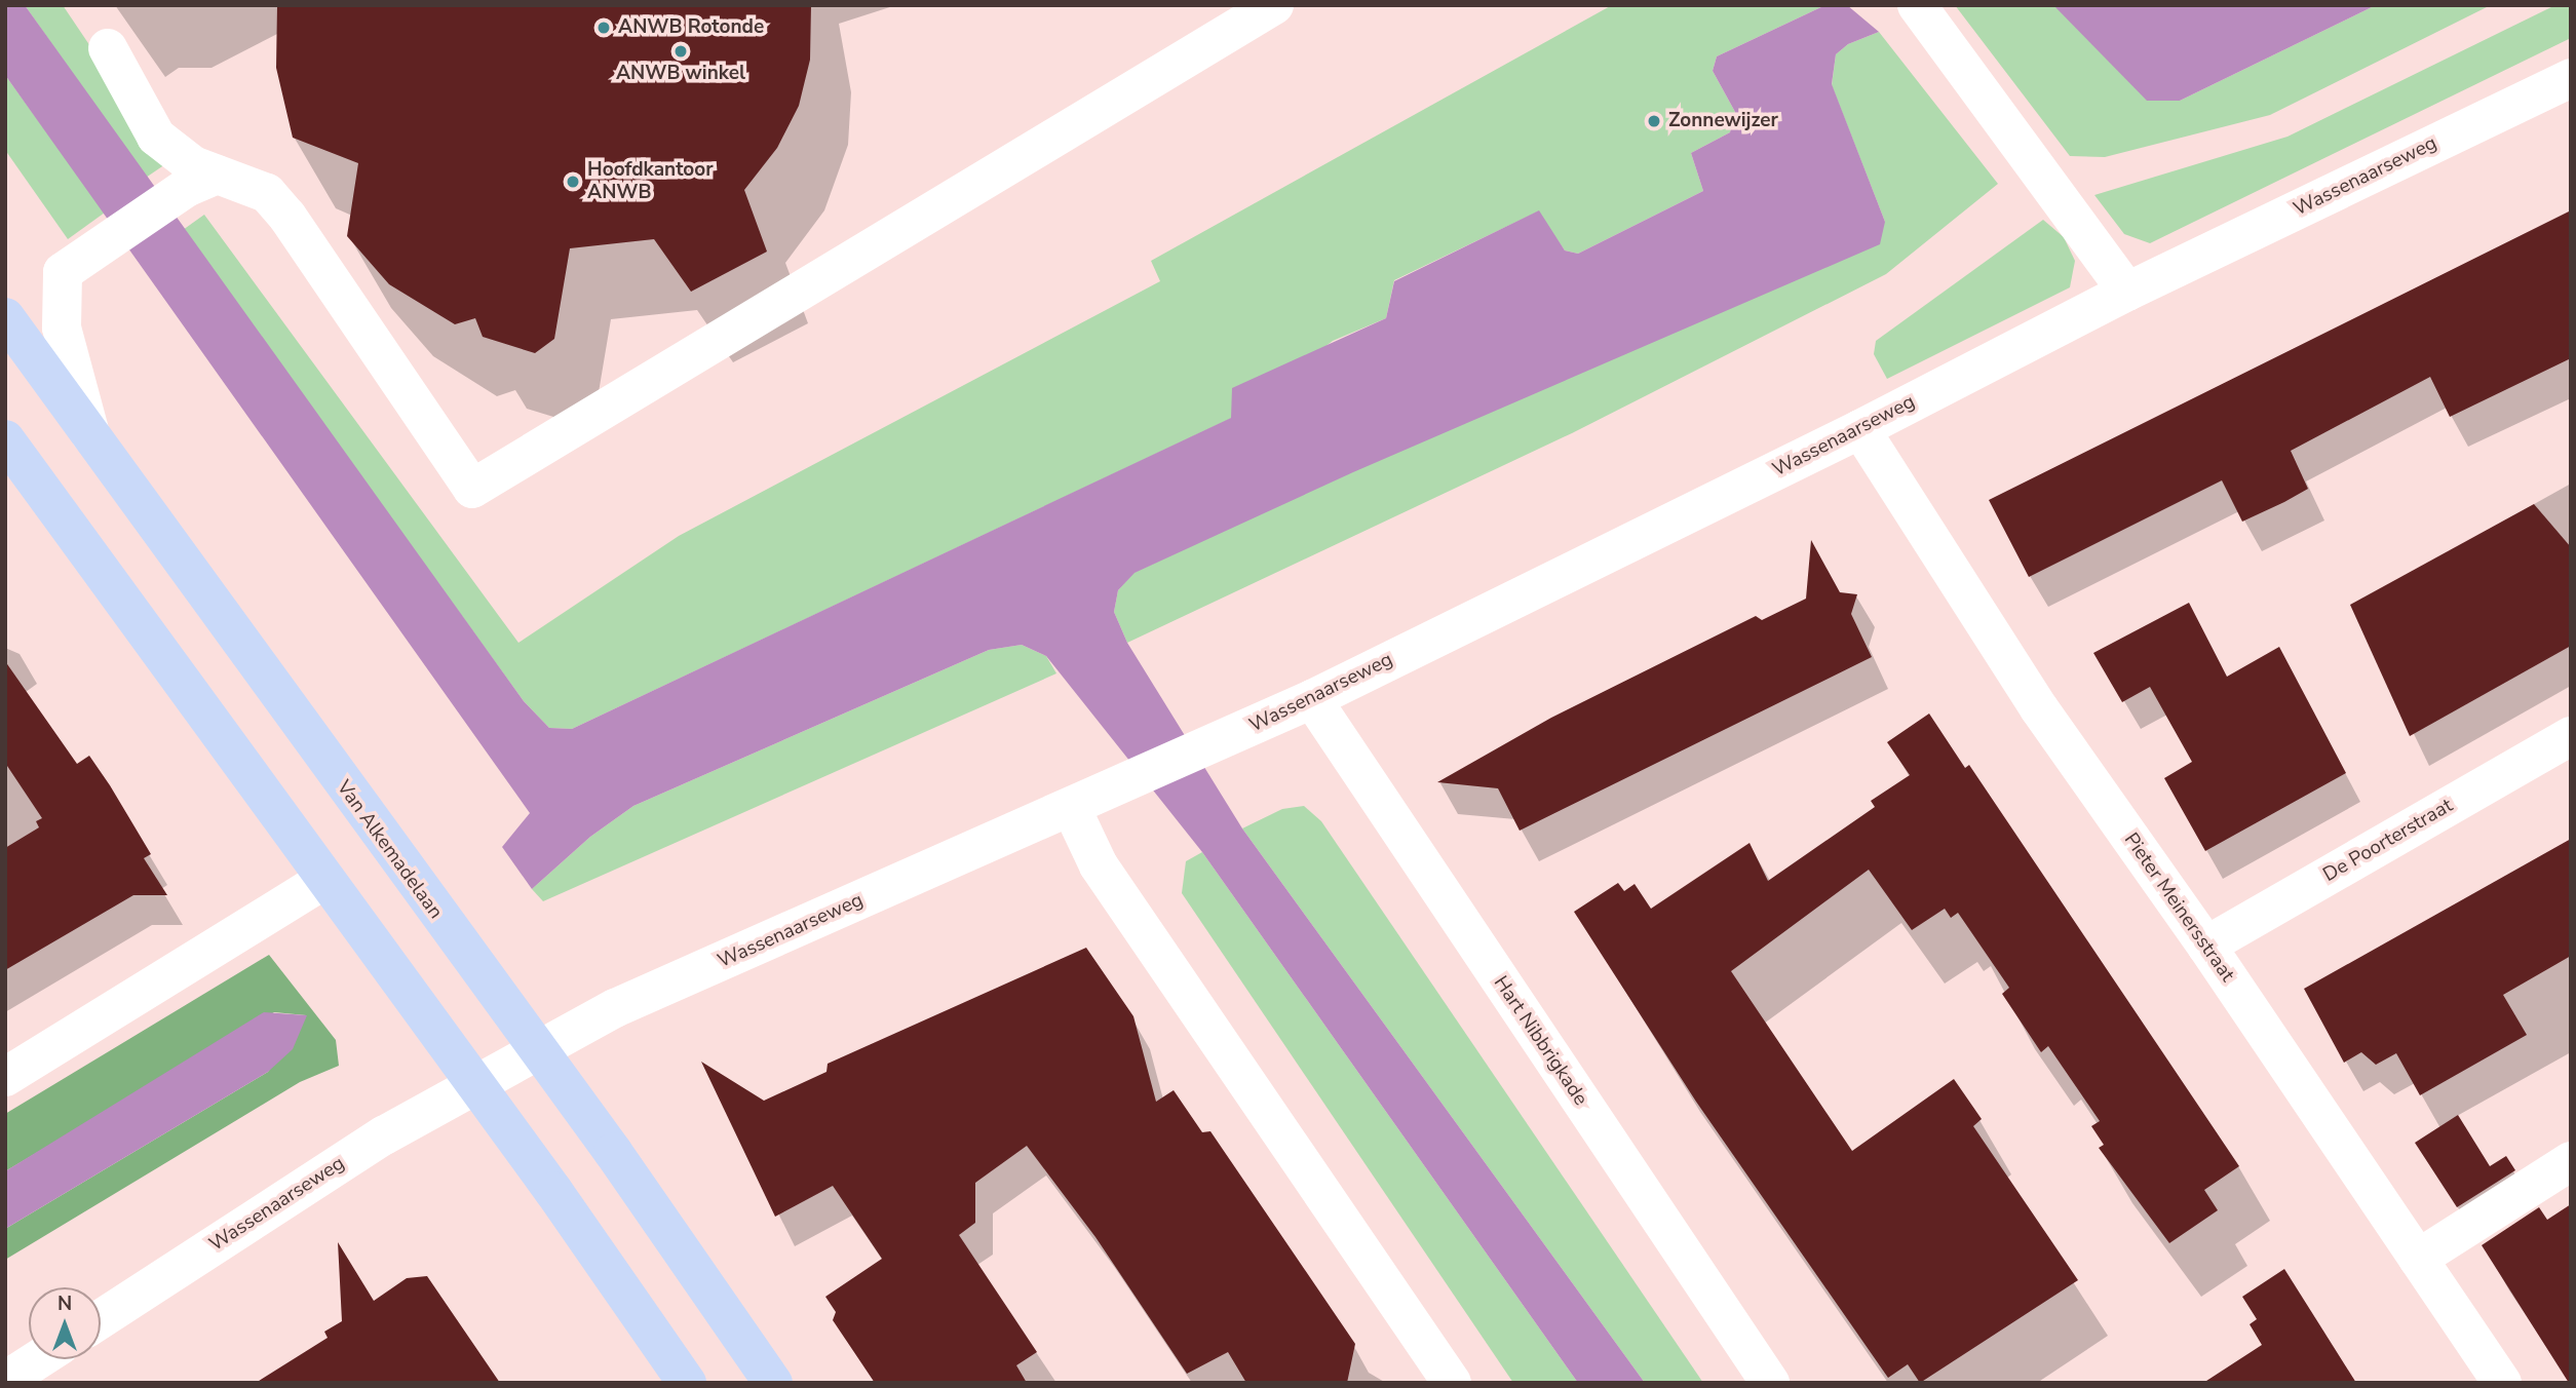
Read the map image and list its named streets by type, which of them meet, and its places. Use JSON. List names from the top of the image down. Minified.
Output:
{"streets":{"main road":["Van Alkemadelaan"],"street":["Wassenaarseweg","De Poorterstraat","Pieter Meinersstraat","Hart Nibbrigkade"]},"crossings":[["Wassenaarseweg","Van Alkemadelaan"],["Wassenaarseweg","Pieter Meinersstraat"],["Wassenaarseweg","Hart Nibbrigkade"],["De Poorterstraat","Pieter Meinersstraat"]],"places":["ANWB Rotonde","ANWB winkel","Zonnewijzer","Hoofdkantoor ANWB"],"north":"top"}
